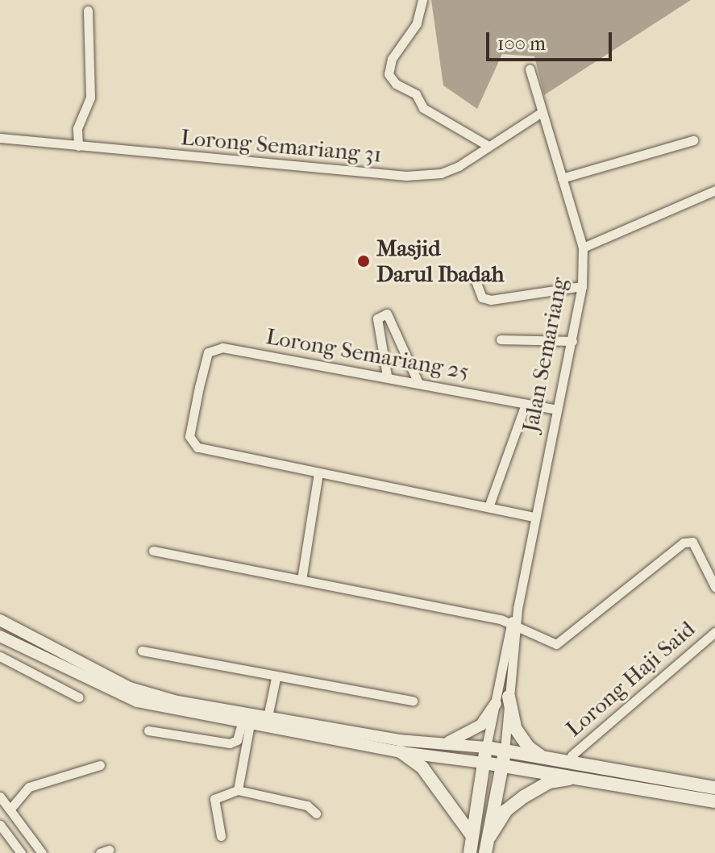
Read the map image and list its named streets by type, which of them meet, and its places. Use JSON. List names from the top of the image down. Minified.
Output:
{"streets":{"street":["Lorong Semariang 31","Lorong Semariang 25","Jalan Semariang","Lorong Haji Said"]},"crossings":[["Lorong Semariang 31","Jalan Semariang"],["Lorong Semariang 25","Jalan Semariang"]],"places":["Masjid Darul Ibadah"],"scale_bar":"100 m"}
